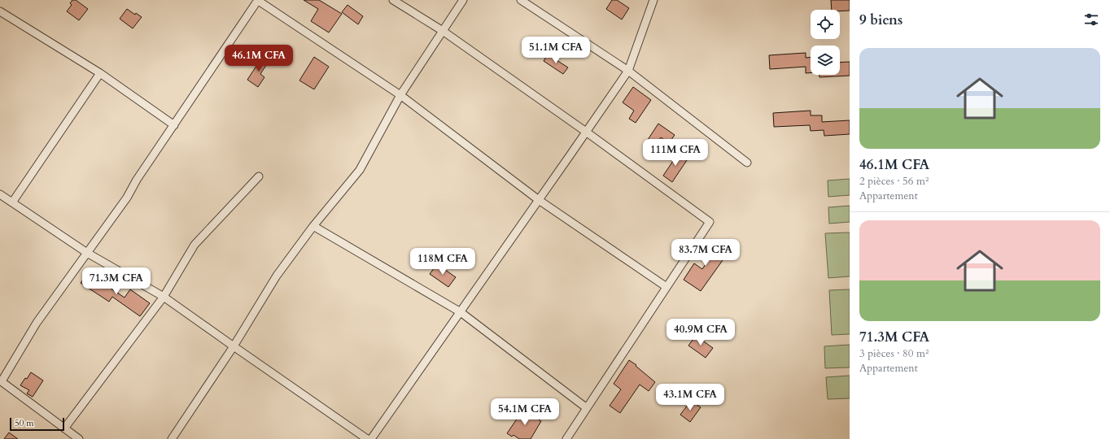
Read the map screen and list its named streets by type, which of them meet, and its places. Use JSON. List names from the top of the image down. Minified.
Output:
{"scale_bar":"50 m","page":{"heading":"9 biens","price":["51.1M CFA","46.1M CFA","111M CFA","83.7M CFA","118M CFA","71.3M CFA","40.9M CFA","43.1M CFA","54.1M CFA"],"list":[{"name":"46.1M CFA","note":"2 pièces · 56 m² · Appartement"},{"name":"71.3M CFA","note":"3 pièces · 80 m² · Appartement"}],"scale":"50 m"}}
